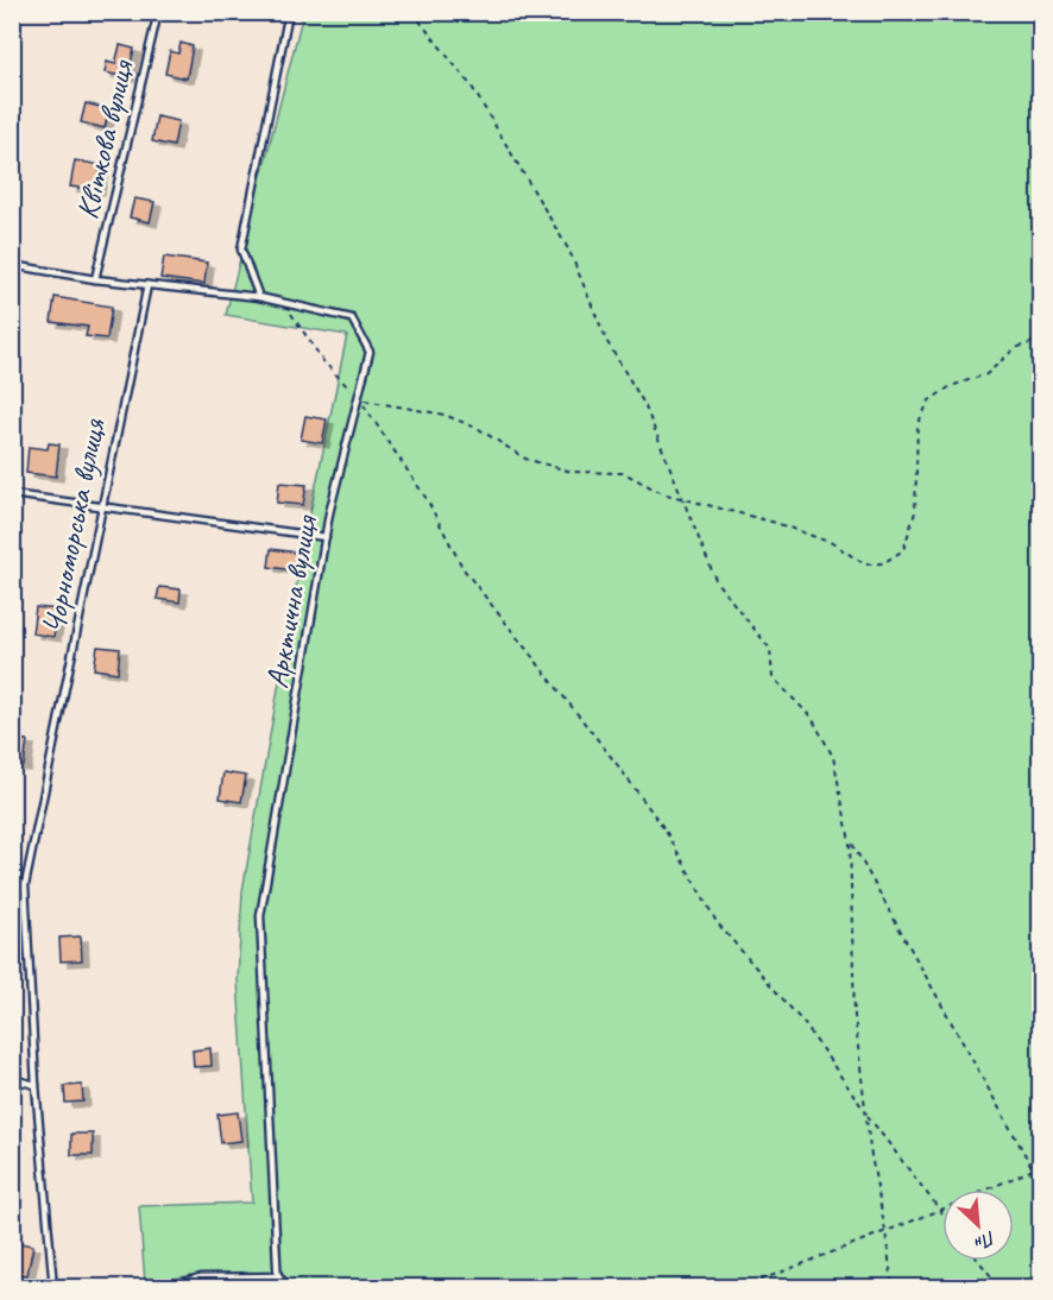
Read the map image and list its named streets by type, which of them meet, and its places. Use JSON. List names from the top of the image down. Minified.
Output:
{"streets":{"lane":["Квіткова вулиця","Чорноморська вулиця","Арктична вулиця"]},"crossings":[["Квіткова вулиця","Арктична вулиця"],["Чорноморська вулиця","Арктична вулиця"]],"north":"bottom right"}
